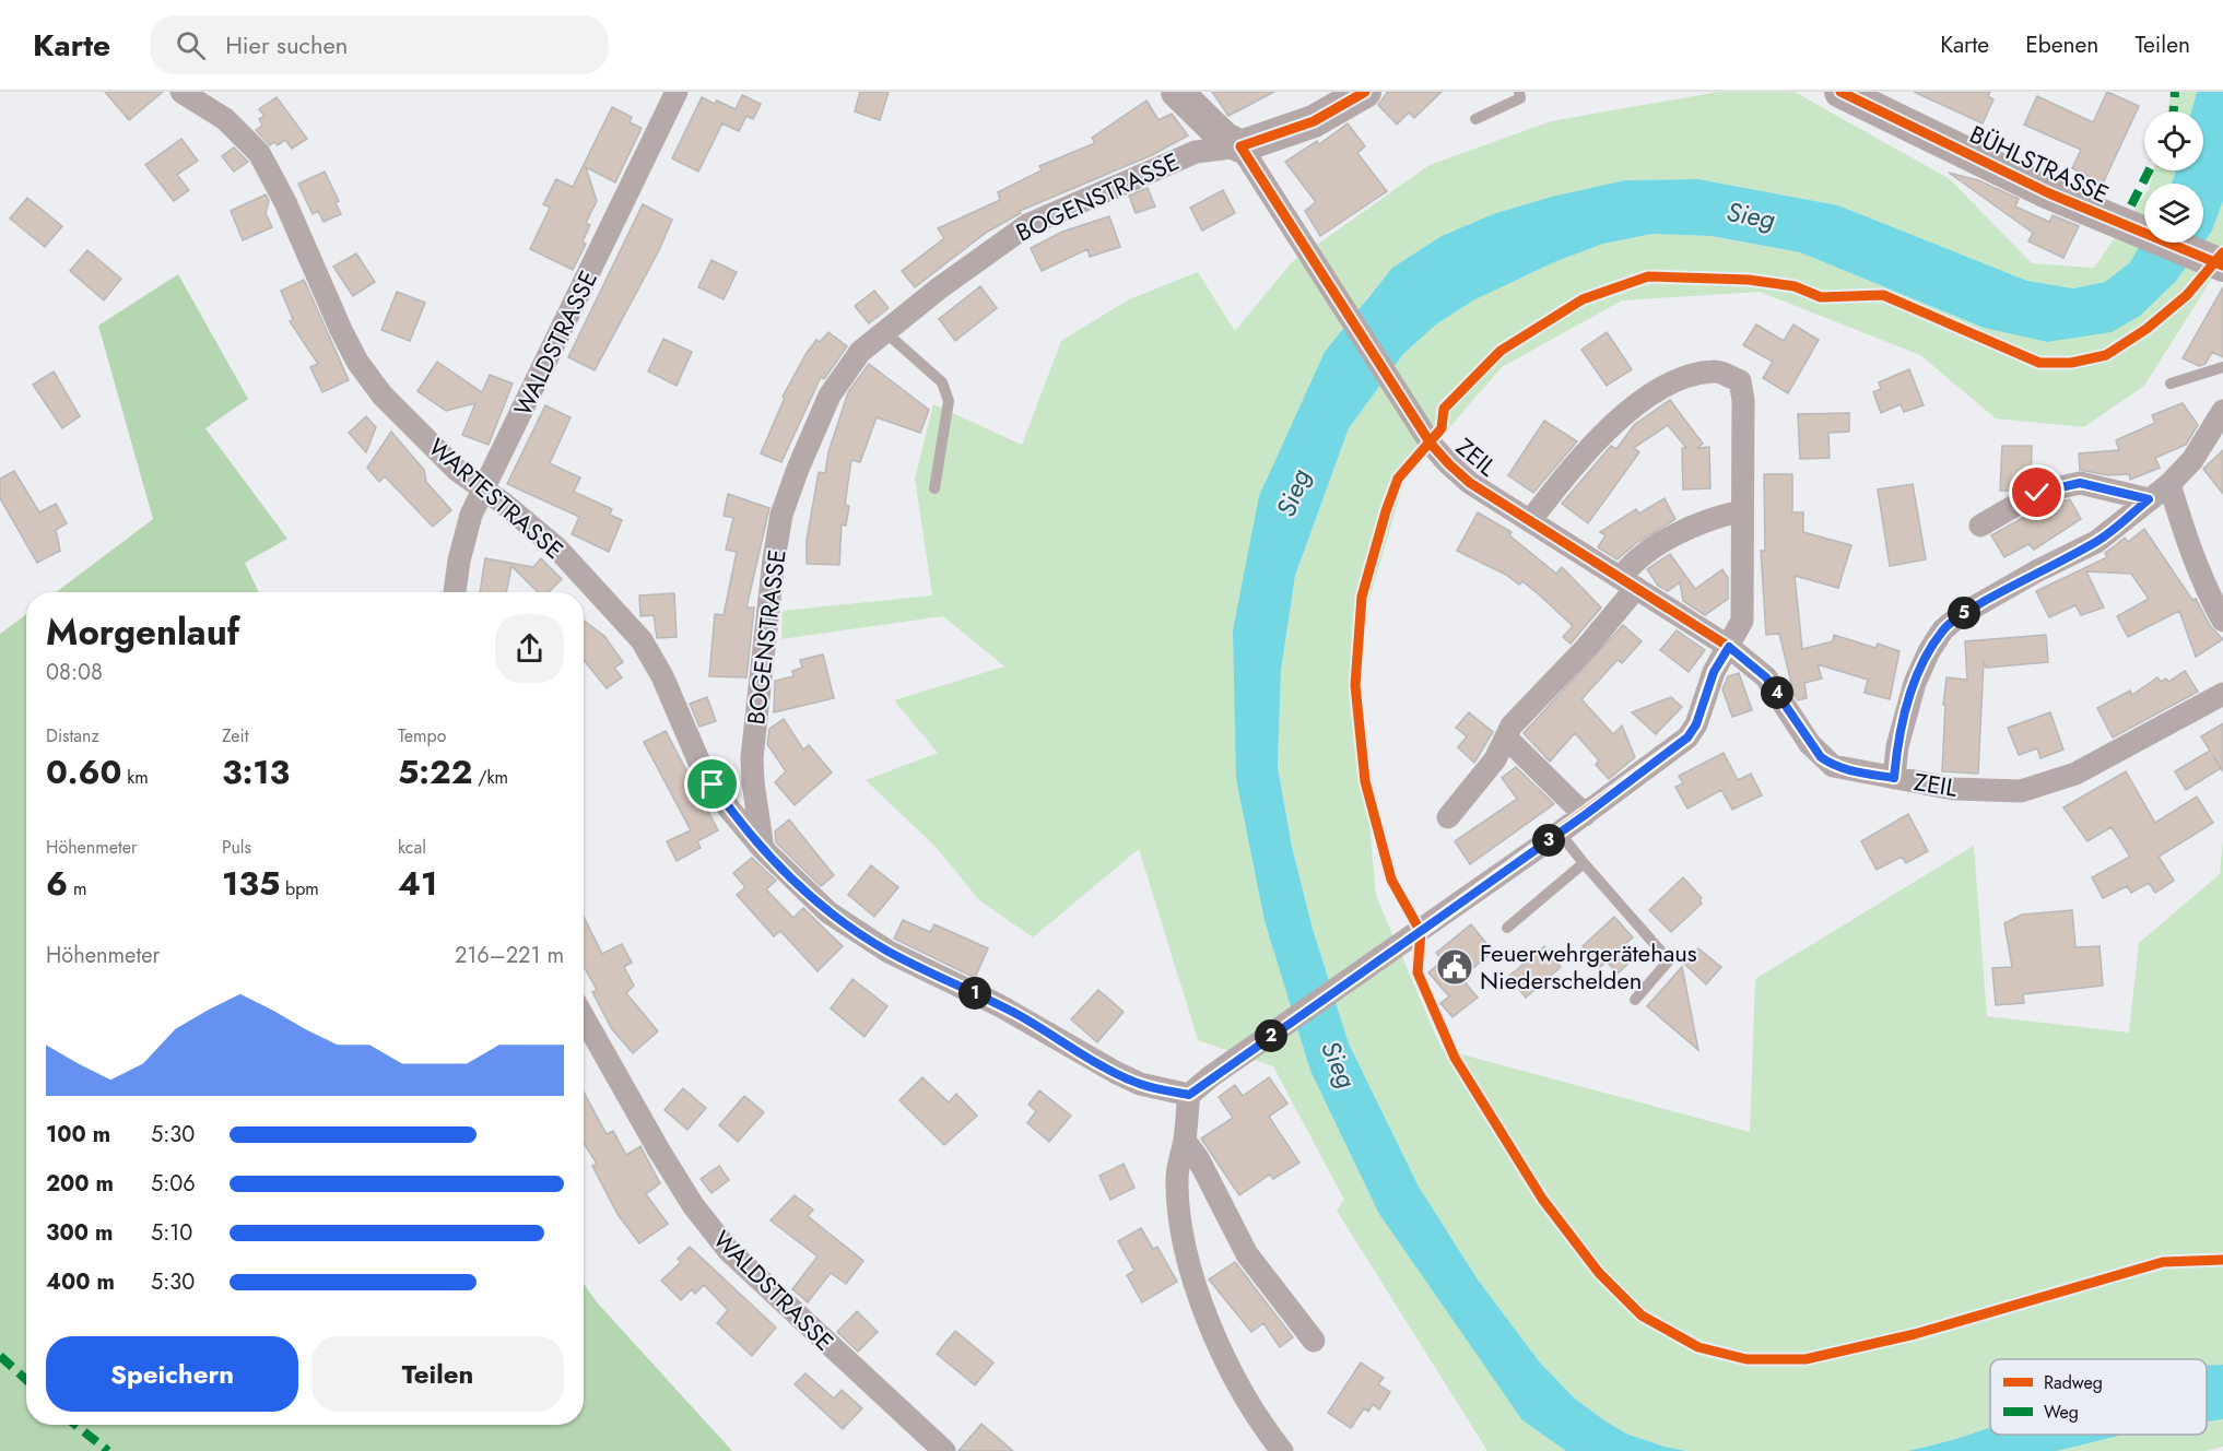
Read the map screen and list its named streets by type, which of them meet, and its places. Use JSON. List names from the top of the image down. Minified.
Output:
{"streets":{"street":["BÜHLSTRASSE","BOGENSTRASSE","WALDSTRASSE","ZEIL","WARTESTRASSE"]},"crossings":[["BOGENSTRASSE","ZEIL"],["BOGENSTRASSE","WARTESTRASSE"],["WALDSTRASSE","WARTESTRASSE"]],"water":["Sieg"],"places":{"public building":["Feuerwehrgerätehaus Niederschelden"]},"legend":["Radweg","Weg"],"page":{"header":"Karte","search":"Hier suchen","nav":["Karte","Ebenen","Teilen"],"heading":["Morgenlauf","08:08"],"pins":["5","4","3","1","2"],"stats":[["Distanz","0.60 km"],["Zeit","3:13"],["Tempo","5:22 /km"],["Höhenmeter","6 m"],["Puls","135 bpm"],["kcal","41"]],"chart":["Höhenmeter","216–221 m"],"list":[{"name":"100 m","note":"5:30"},{"name":"200 m","note":"5:06"},{"name":"300 m","note":"5:10"},{"name":"400 m","note":"5:30"}],"buttons":["Speichern","Teilen"]}}
